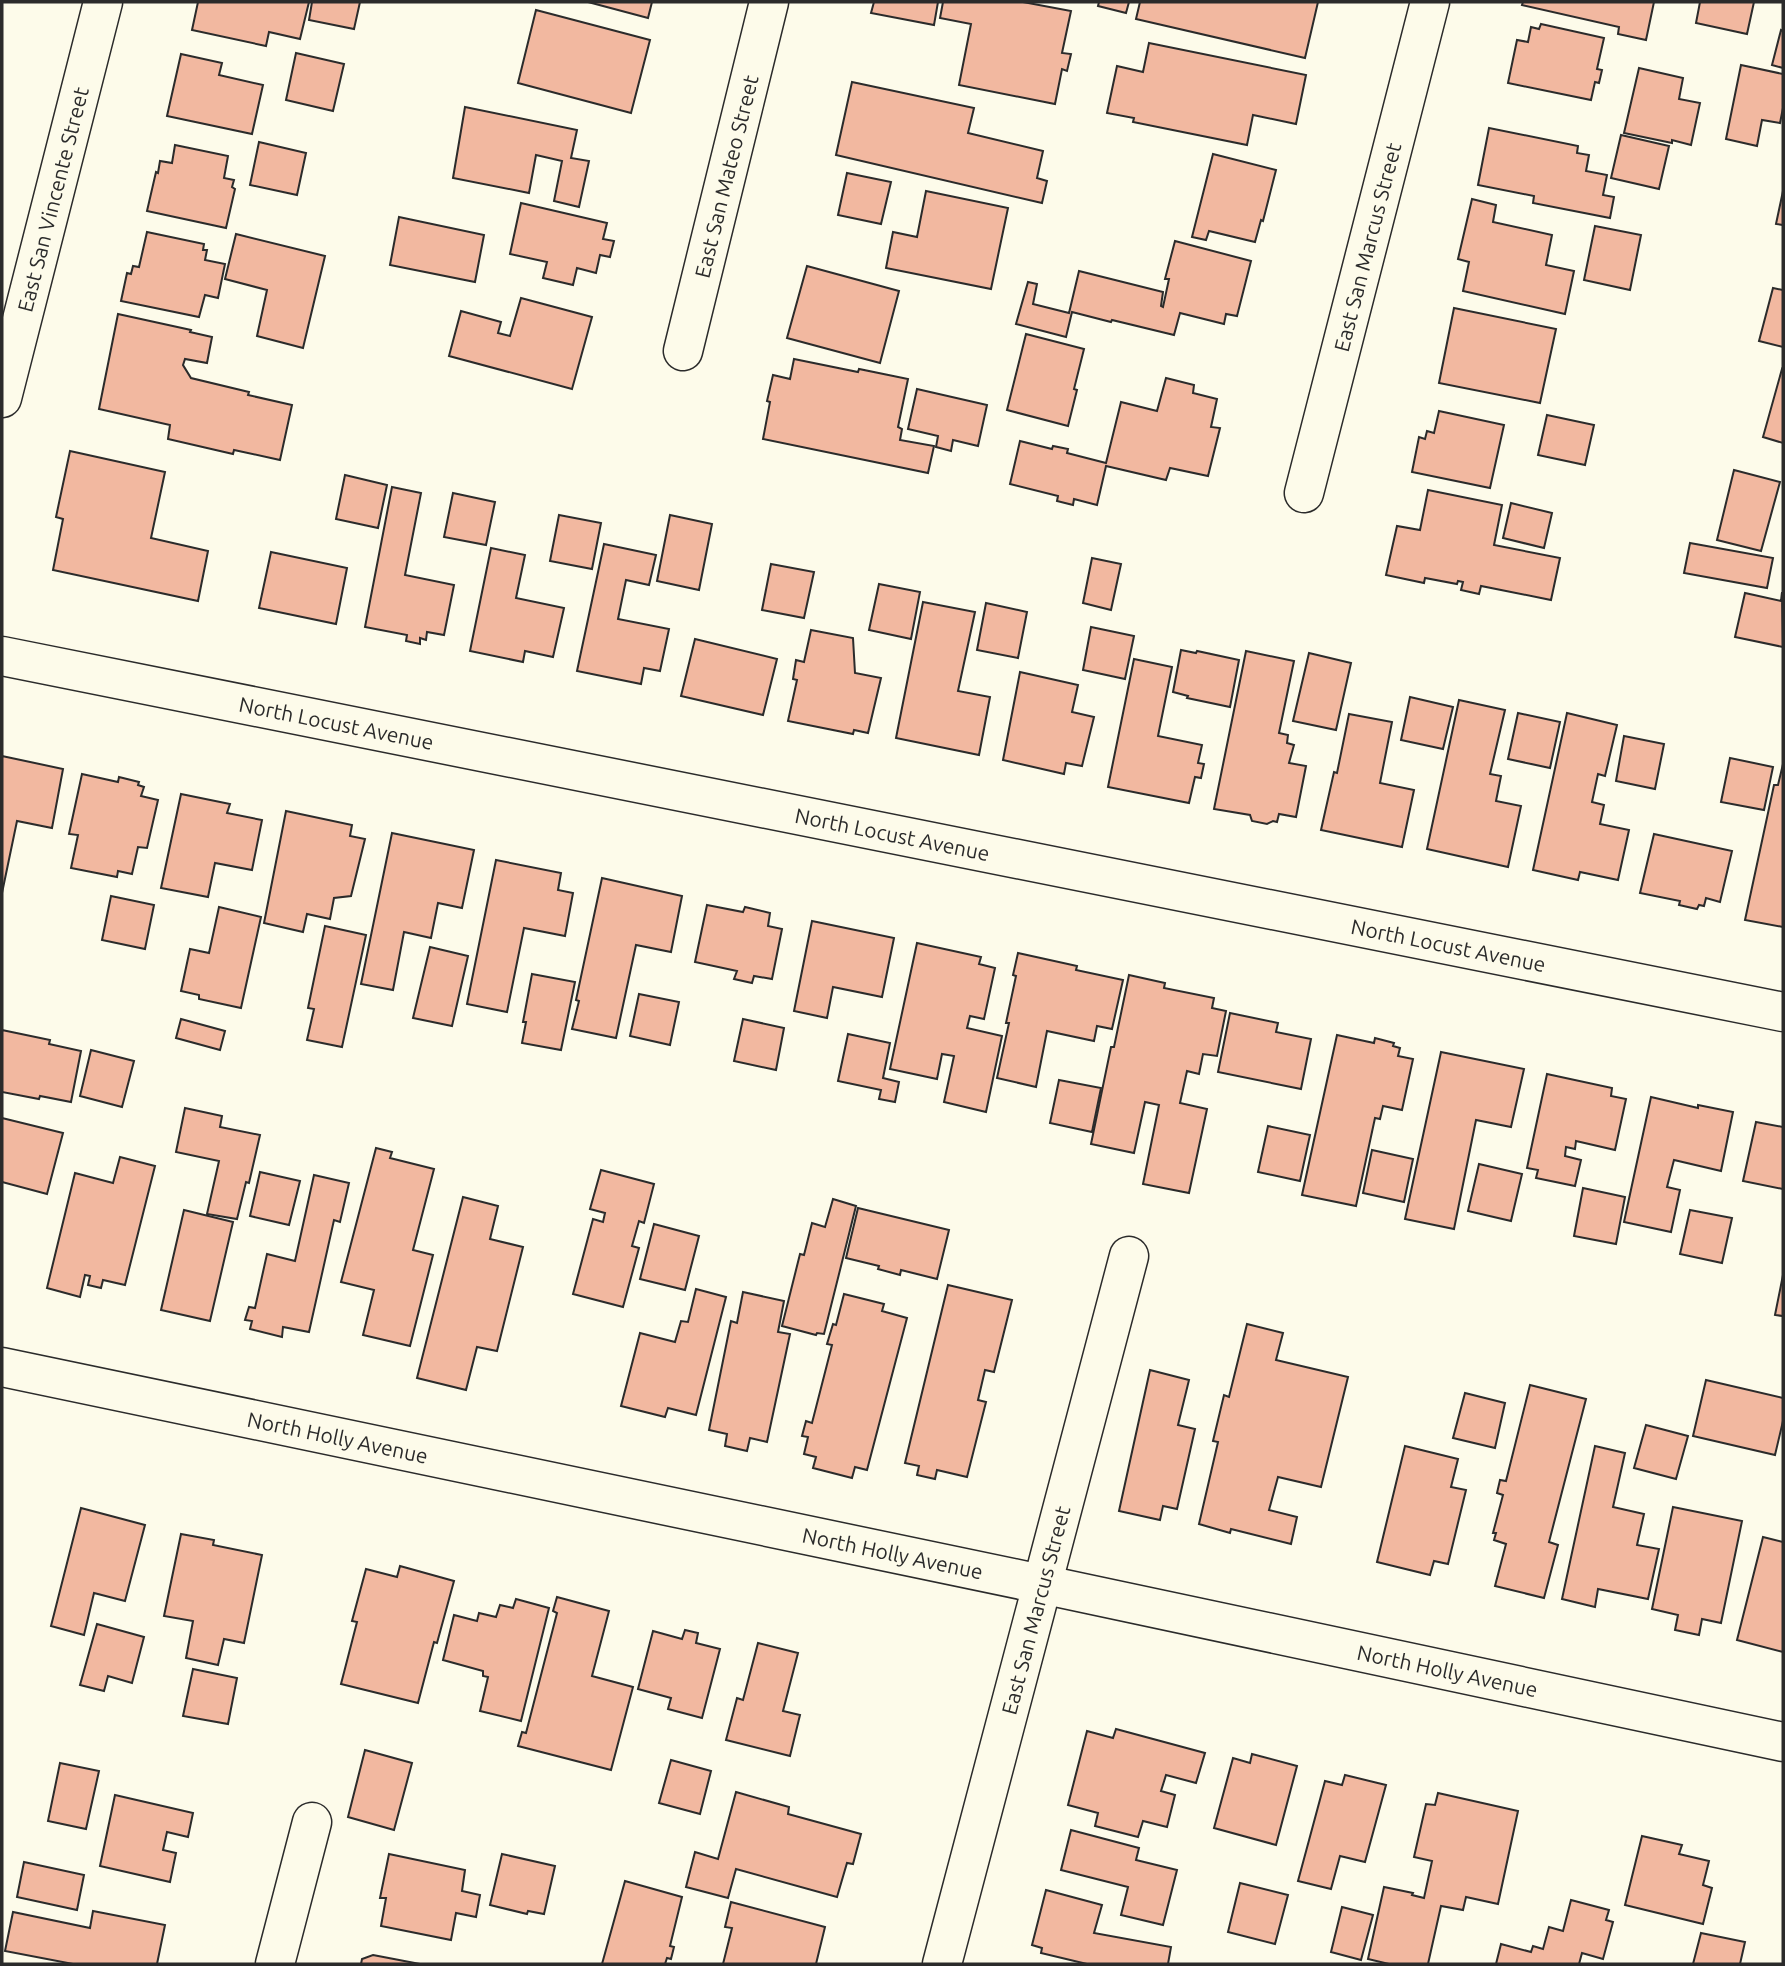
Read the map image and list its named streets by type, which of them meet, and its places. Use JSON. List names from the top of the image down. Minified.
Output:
{"streets":{"street":["East San Mateo Street","East San Vincente Street","East San Marcus Street","North Locust Avenue","North Holly Avenue"]},"crossings":[["East San Marcus Street","North Holly Avenue"]]}
